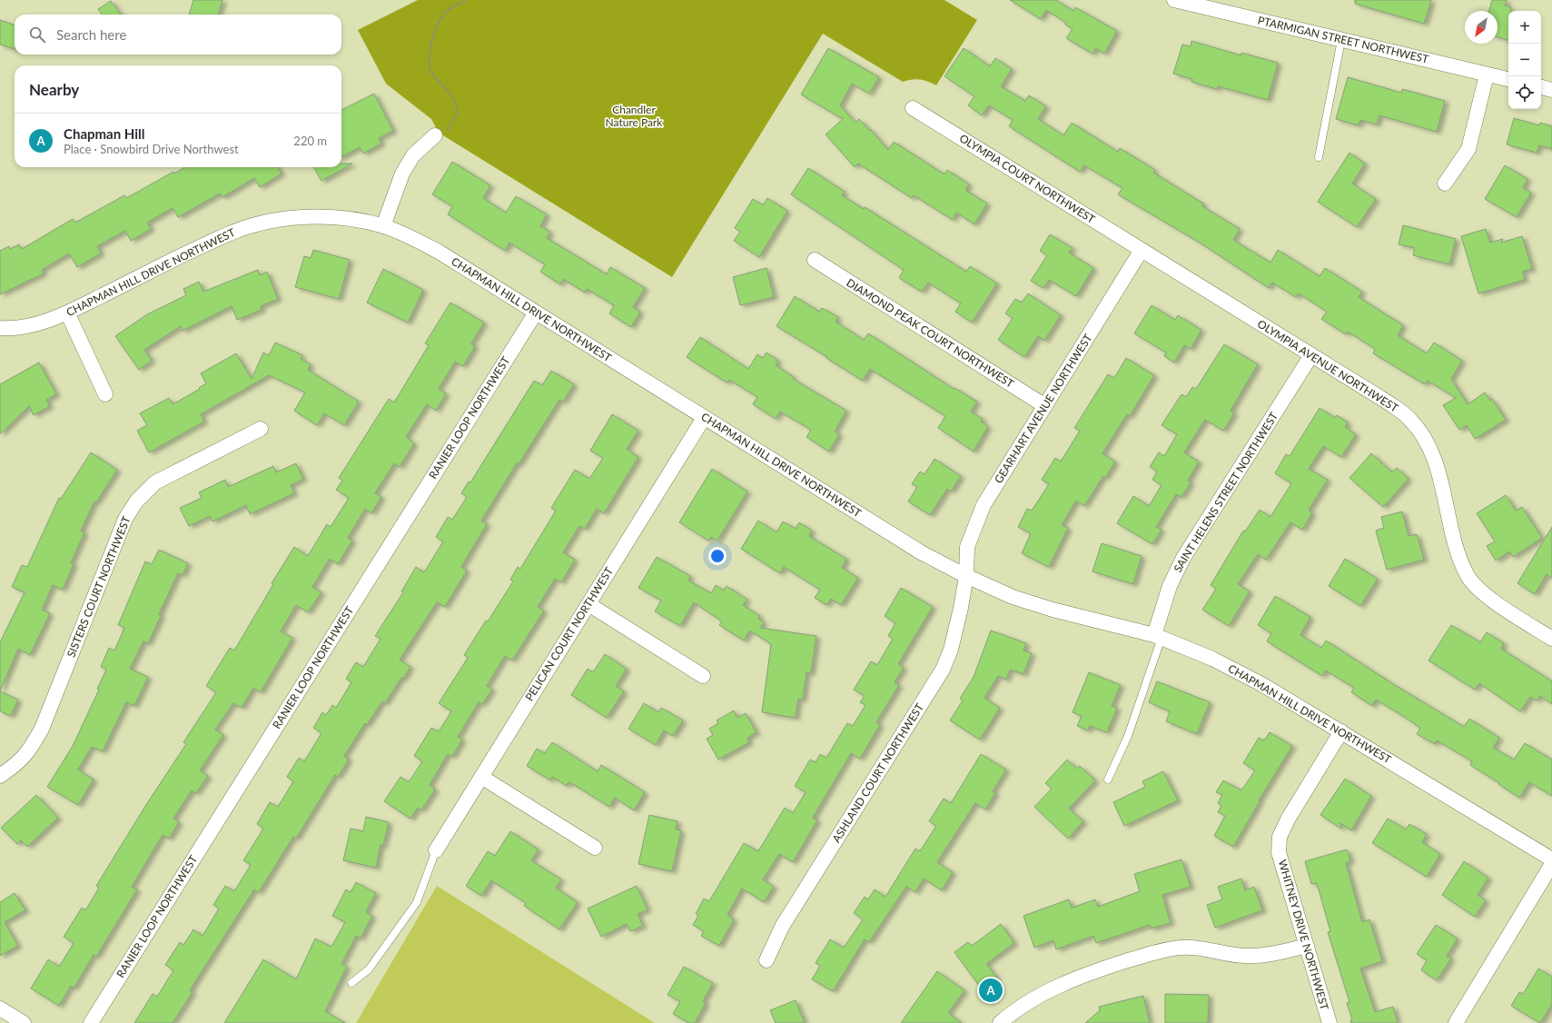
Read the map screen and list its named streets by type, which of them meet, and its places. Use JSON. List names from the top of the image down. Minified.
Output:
{"streets":{"street":["PTARMIGAN STREET NORTHWEST","OLYMPIA COURT NORTHWEST","CHAPMAN HILL DRIVE NORTHWEST","DIAMOND PEAK COURT NORTHWEST","OLYMPIA AVENUE NORTHWEST","GEARHART AVENUE NORTHWEST","RANIER LOOP NORTHWEST","SAINT HELENS STREET NORTHWEST","SISTERS COURT NORTHWEST","PELICAN COURT NORTHWEST","ASHLAND COURT NORTHWEST","WHITNEY DRIVE NORTHWEST"]},"crossings":[["OLYMPIA COURT NORTHWEST","OLYMPIA AVENUE NORTHWEST"],["OLYMPIA COURT NORTHWEST","GEARHART AVENUE NORTHWEST"],["CHAPMAN HILL DRIVE NORTHWEST","GEARHART AVENUE NORTHWEST"],["CHAPMAN HILL DRIVE NORTHWEST","RANIER LOOP NORTHWEST"],["CHAPMAN HILL DRIVE NORTHWEST","SAINT HELENS STREET NORTHWEST"],["CHAPMAN HILL DRIVE NORTHWEST","PELICAN COURT NORTHWEST"],["CHAPMAN HILL DRIVE NORTHWEST","ASHLAND COURT NORTHWEST"],["CHAPMAN HILL DRIVE NORTHWEST","WHITNEY DRIVE NORTHWEST"],["DIAMOND PEAK COURT NORTHWEST","GEARHART AVENUE NORTHWEST"],["OLYMPIA AVENUE NORTHWEST","GEARHART AVENUE NORTHWEST"],["OLYMPIA AVENUE NORTHWEST","SAINT HELENS STREET NORTHWEST"],["GEARHART AVENUE NORTHWEST","ASHLAND COURT NORTHWEST"]],"parks":["Chandler Nature Park"],"north":"bottom left","page":{"map_buttons":["+","−"],"search":"Search here","heading":"Nearby","list":[{"mark":"A","name":"Chapman Hill","note":"Place · Snowbird Drive Northwest","value":"220 m"}],"pins":"A"}}
